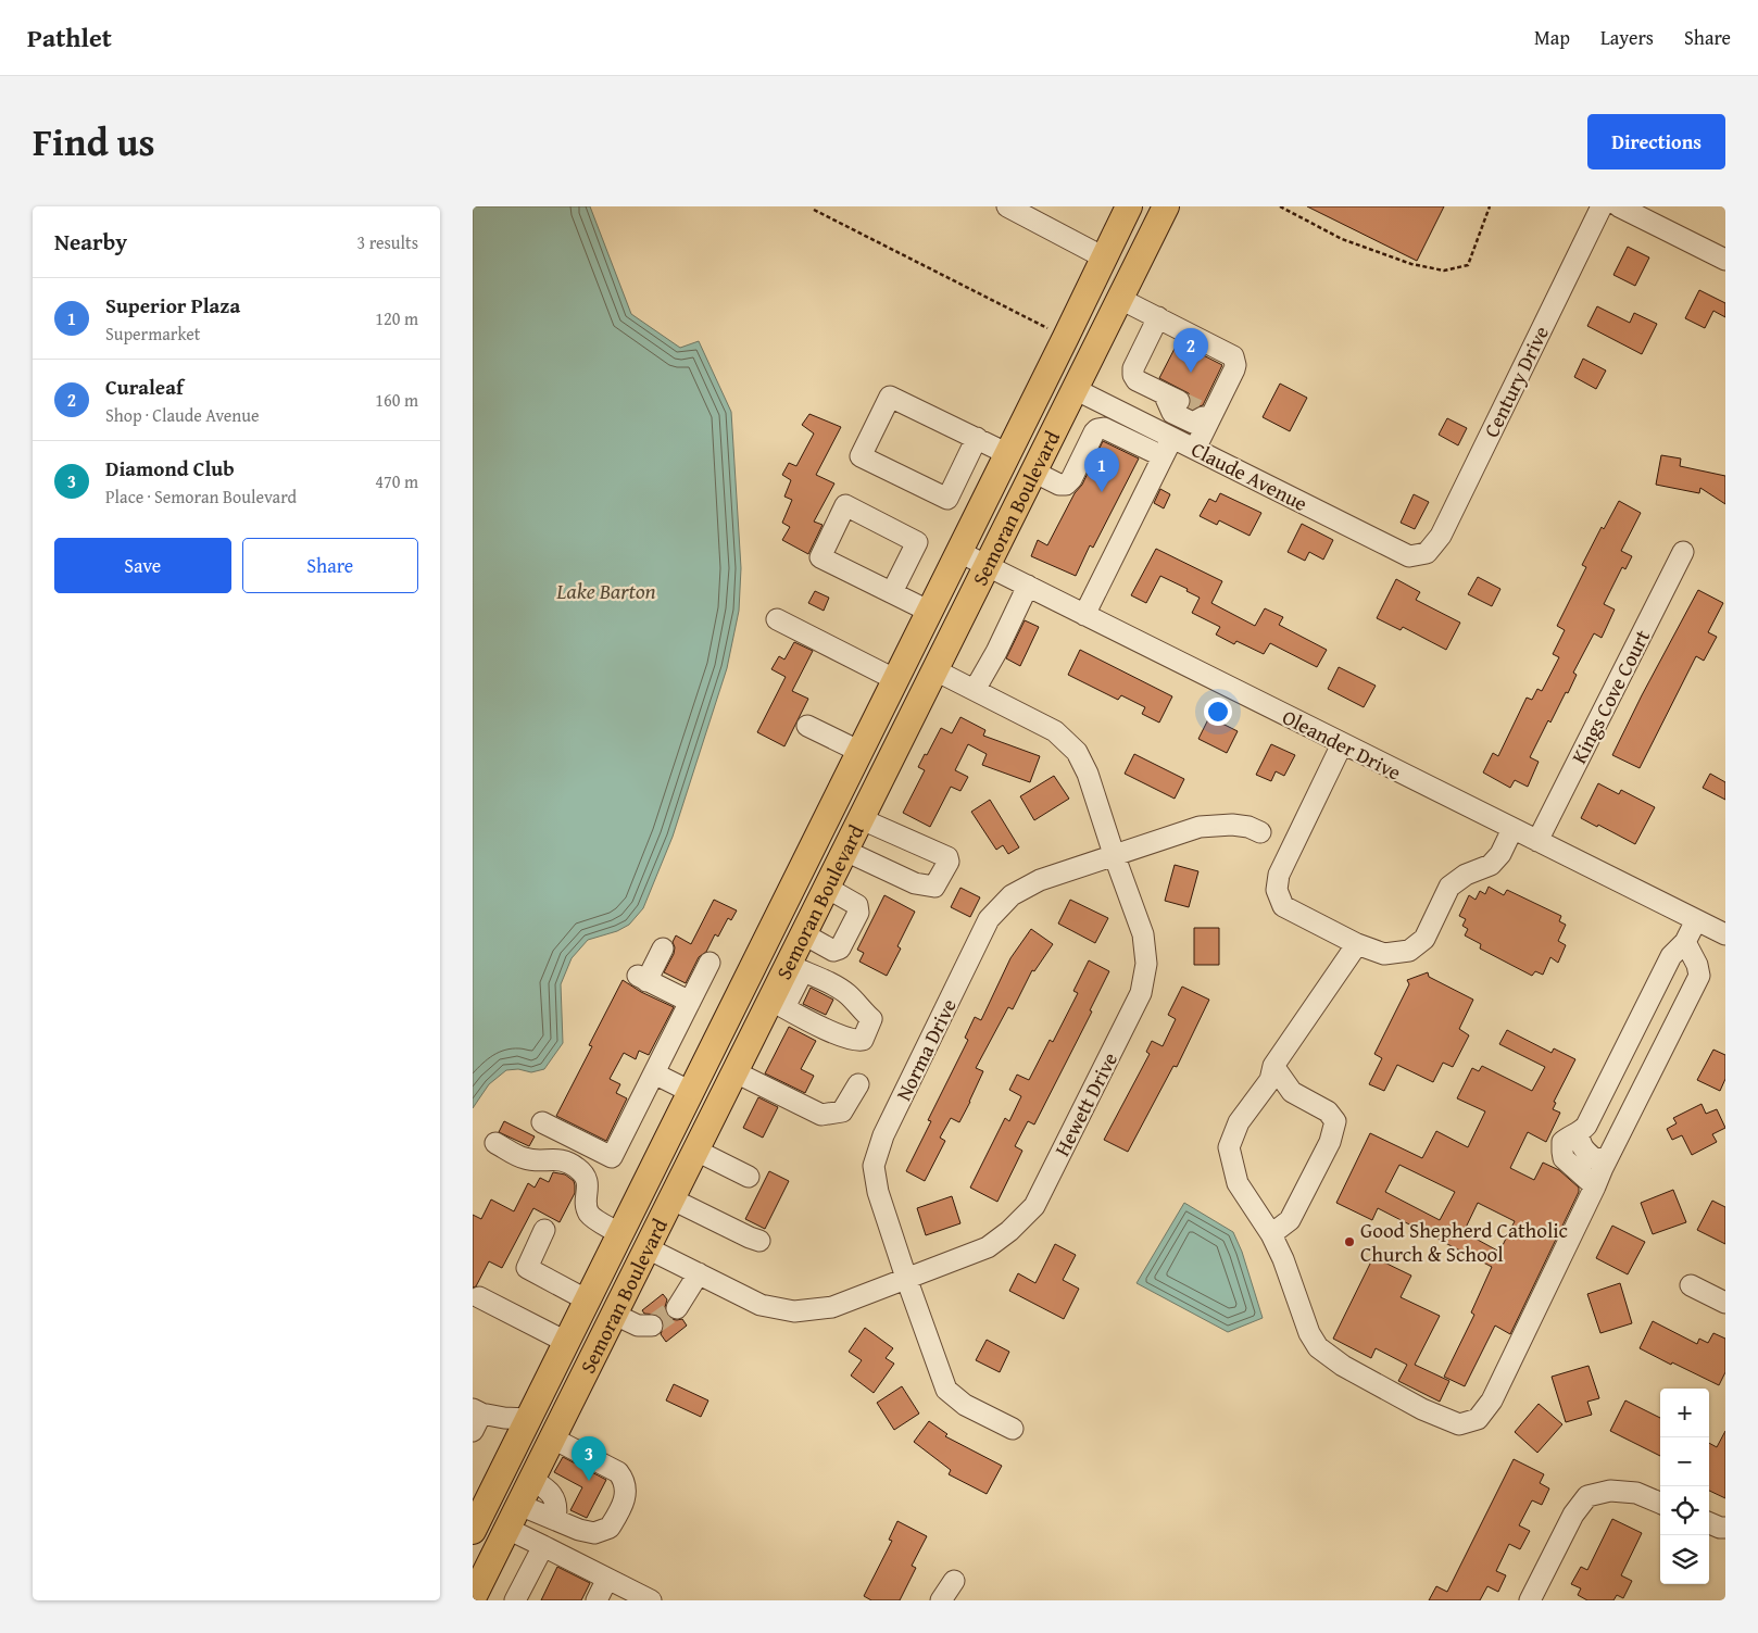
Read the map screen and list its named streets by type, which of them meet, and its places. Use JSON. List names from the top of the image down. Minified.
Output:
{"streets":{"main road":["Semoran Boulevard"],"street":["Century Drive","Claude Avenue","Kings Cove Court","Oleander Drive","Norma Drive","Hewett Drive"]},"crossings":[["Century Drive","Claude Avenue"],["Claude Avenue","Semoran Boulevard"],["Semoran Boulevard","Oleander Drive"],["Semoran Boulevard","Hewett Drive"],["Kings Cove Court","Oleander Drive"],["Norma Drive","Hewett Drive"]],"water":["Lake Barton"],"places":["Good Shepherd Catholic Church & School"],"page":{"header":"Pathlet","nav":["Map","Layers","Share"],"title":"Find us","buttons":["Directions",["Save","Share"]],"heading":["Nearby","3 results"],"list":[{"mark":"1","name":"Superior Plaza","note":"Supermarket","value":"120 m"},{"mark":"2","name":"Curaleaf","note":"Shop · Claude Avenue","value":"160 m"},{"mark":"3","name":"Diamond Club","note":"Place · Semoran Boulevard","value":"470 m"}],"pins":["2","1","3"],"map_buttons":["+","−"]}}
